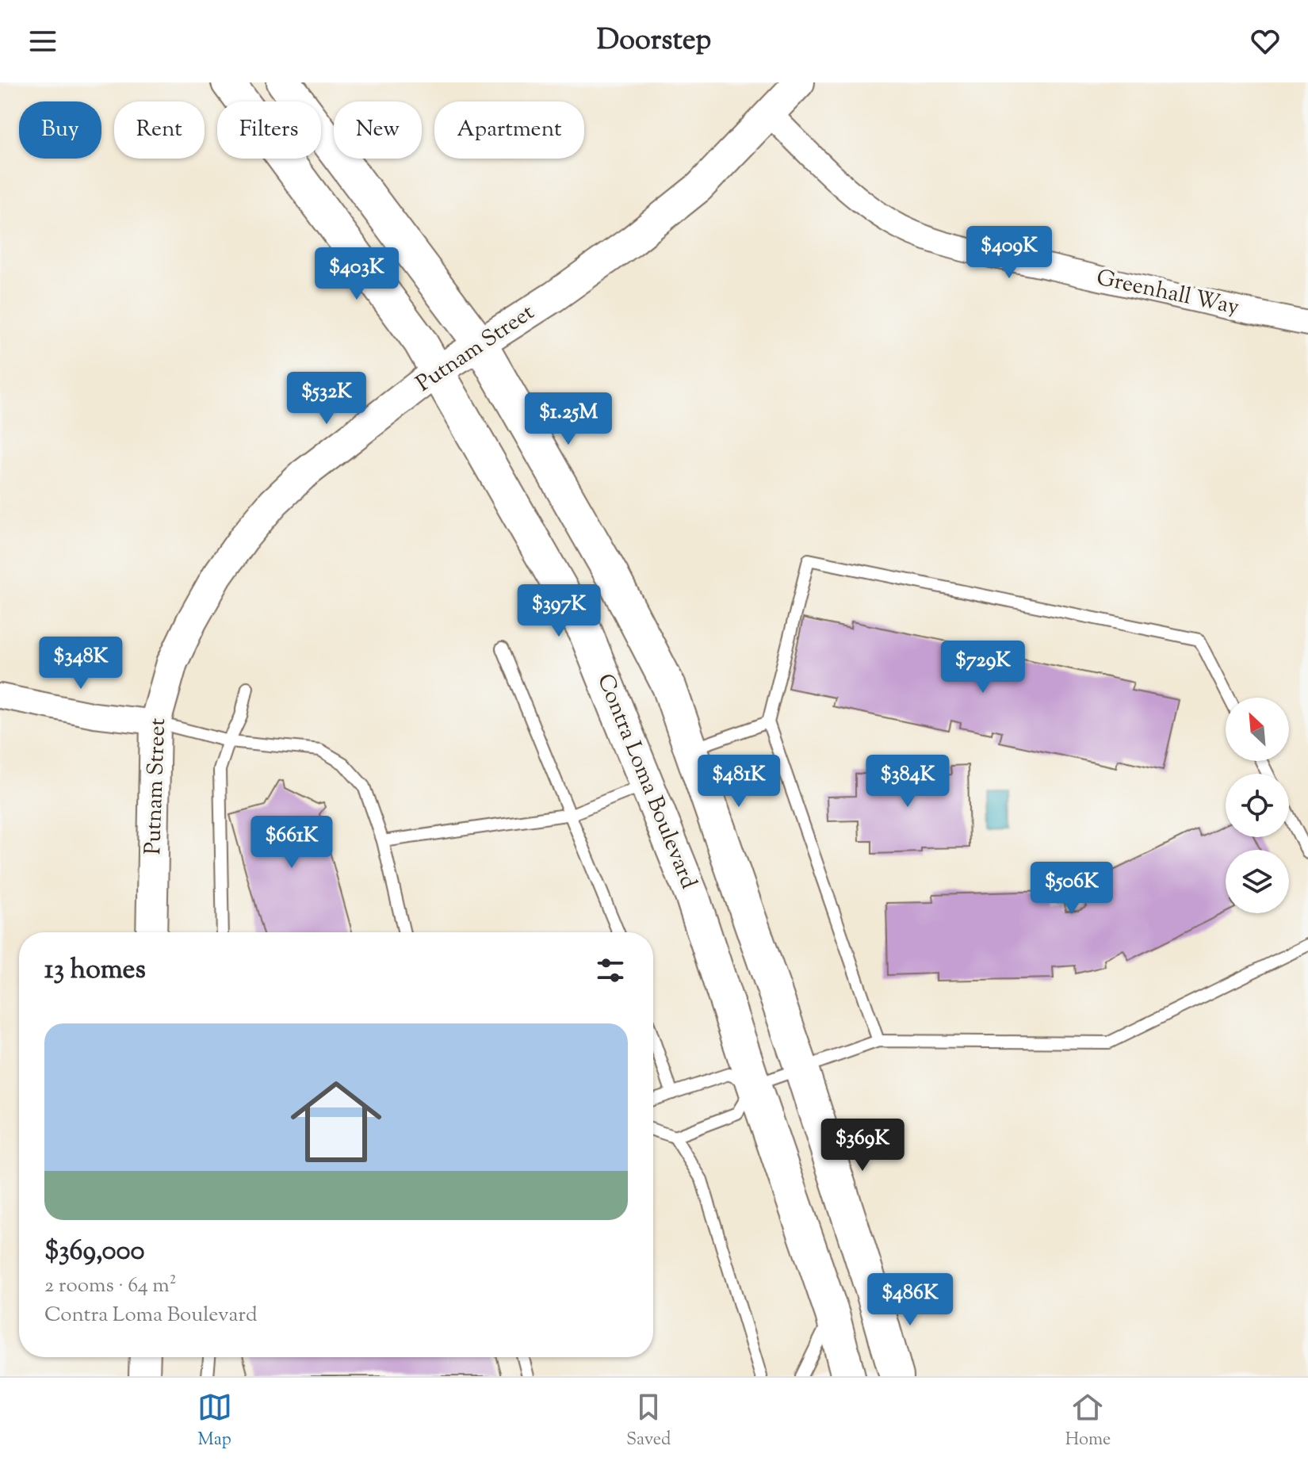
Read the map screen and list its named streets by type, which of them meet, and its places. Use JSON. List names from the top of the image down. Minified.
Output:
{"streets":{"main road":["Contra Loma Boulevard"],"street":["Greenhall Way","Putnam Street"]},"crossings":[["Greenhall Way","Putnam Street"],["Putnam Street","Contra Loma Boulevard"]],"north":"top left","page":{"header":"Doorstep","chip":["Buy","Rent","Filters","New","Apartment"],"price":["$409K","$403K","$532K","$1.25M","$397K","$348K","$729K","$481K","$384K","$661K","$506K","$369K","$486K"],"heading":"13 homes","list":[{"name":"$369,000","note":"2 rooms · 64 m² · Contra Loma Boulevard"}],"tabs":["Map","Saved","Home"]}}
